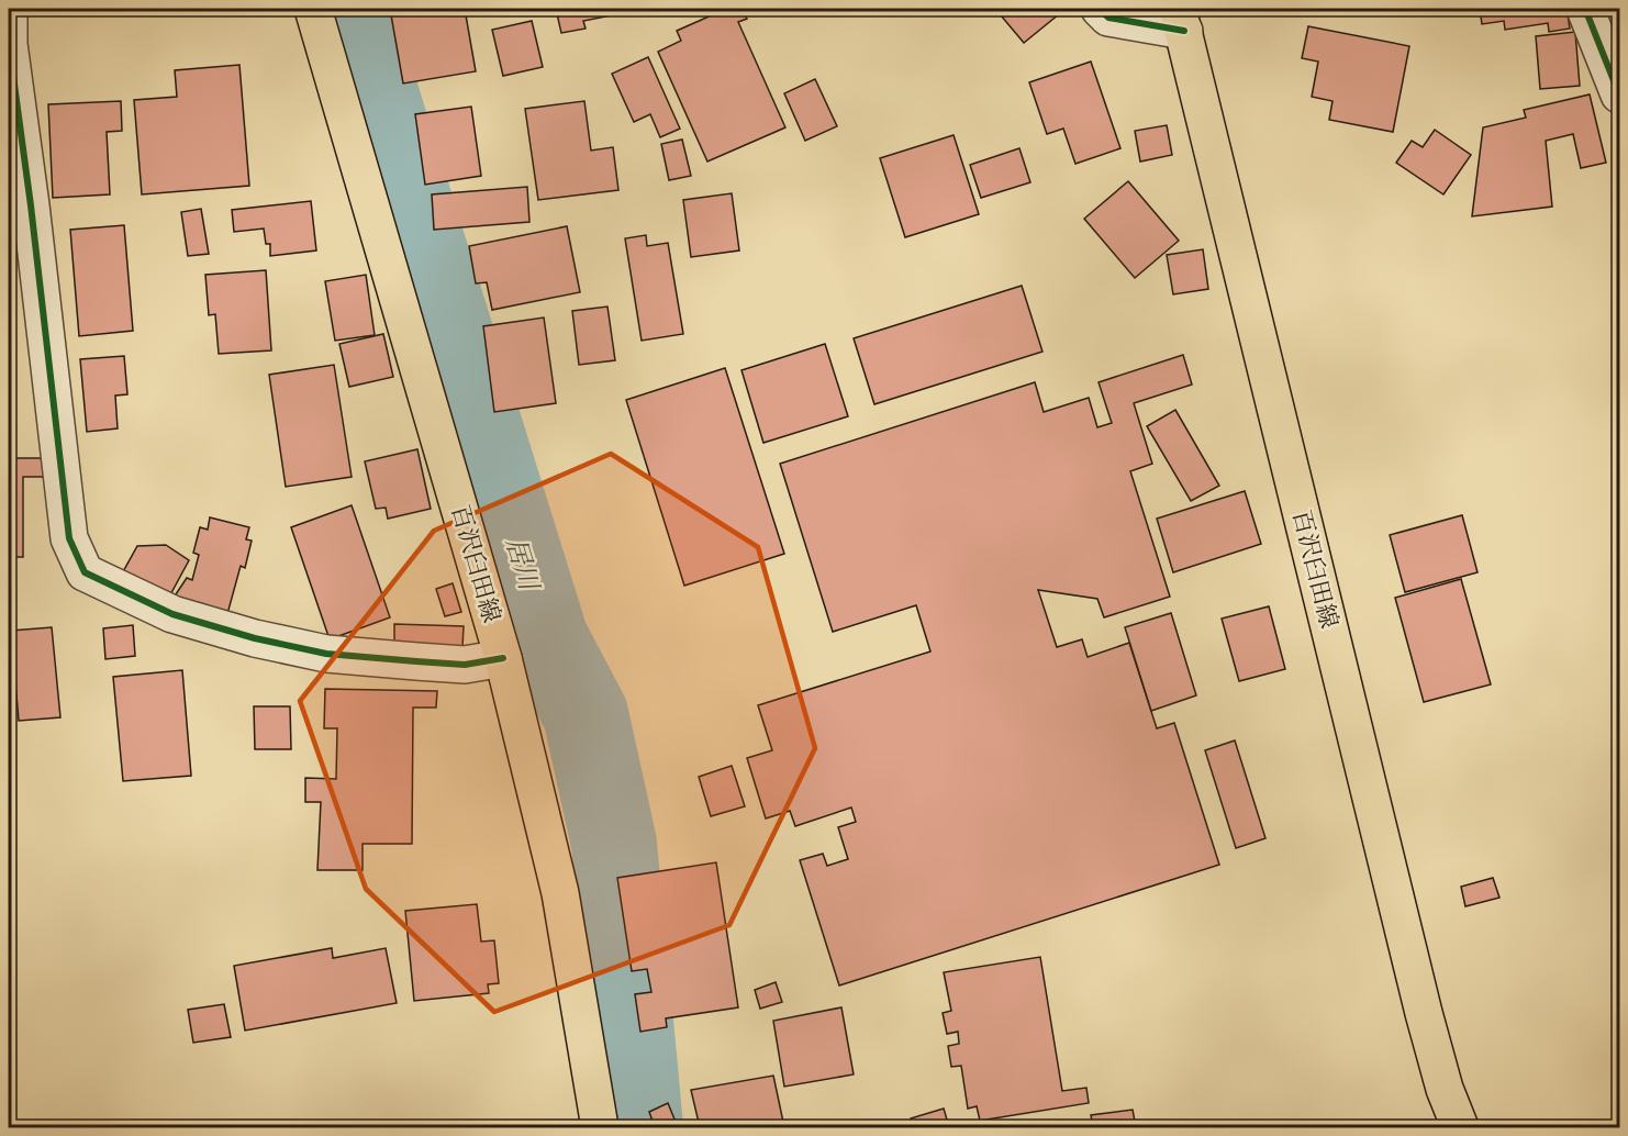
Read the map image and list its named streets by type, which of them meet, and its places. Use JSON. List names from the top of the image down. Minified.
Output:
{"streets":{"main road":["百沢臼田線"]},"water":["居川"]}
